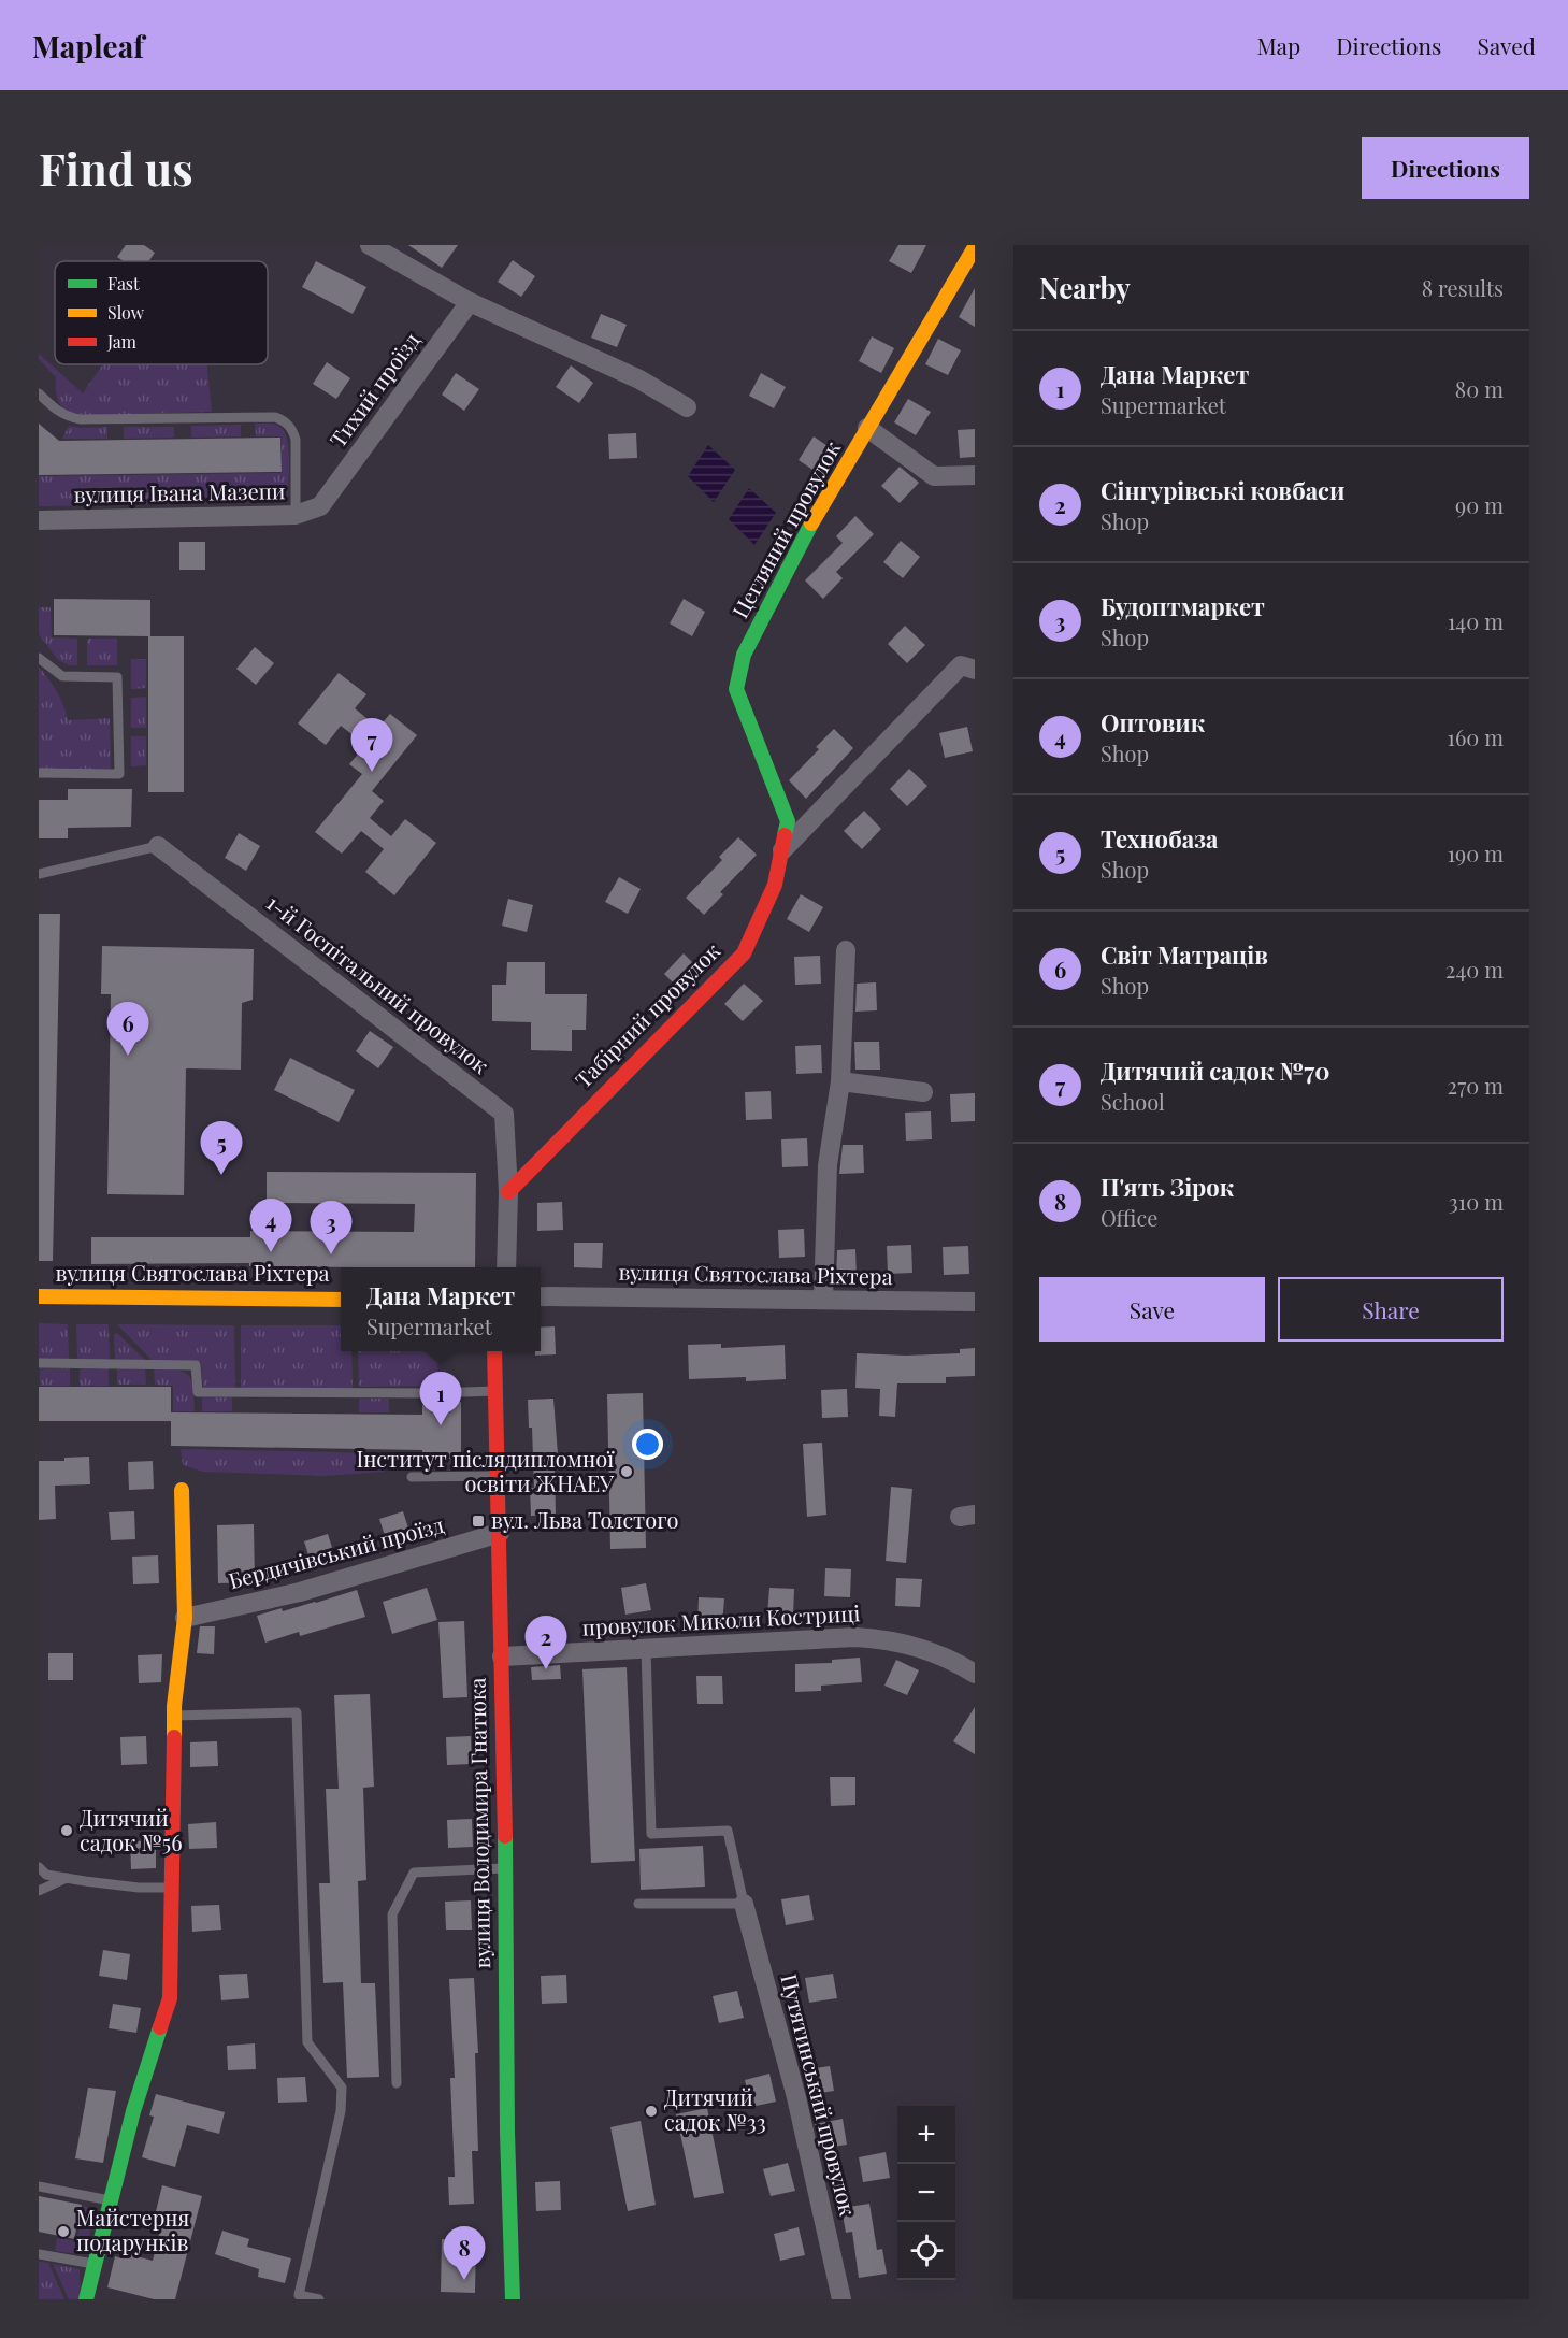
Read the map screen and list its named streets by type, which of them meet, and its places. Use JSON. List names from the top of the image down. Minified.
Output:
{"streets":{"street":["Тихий проїзд","вулиця Івана Мазепи","Цегляний провулок","1-й Госпітальний провулок","Табірний провулок","вулиця Святослава Ріхтера","Бердичівський проїзд","провулок Миколи Костриці","вулиця Володимира Гнатюка","Путятинський провулок"]},"crossings":[["Тихий проїзд","вулиця Івана Мазепи"],["Цегляний провулок","Табірний провулок"],["1-й Госпітальний провулок","Табірний провулок"],["Бердичівський проїзд","вулиця Володимира Гнатюка"],["провулок Миколи Костриці","вулиця Володимира Гнатюка"]],"places":{"other":["Інститут післядипломної освіти ЖНАЕУ","Дитячий садок №56","Дитячий садок №33","Майстерня подарунків"],"transit":["вул. Льва Толстого"]},"legend":["Fast","Slow","Jam"],"page":{"header":"Mapleaf","nav":["Map","Directions","Saved"],"buttons":["Directions",["Save","Share"]],"title":"Find us","heading":["Nearby","8 results"],"list":[{"mark":"1","name":"Дана Маркет","note":"Supermarket","value":"80 m"},{"mark":"2","name":"Сінгурівські ковбаси","note":"Shop","value":"90 m"},{"mark":"3","name":"Будоптмаркет","note":"Shop","value":"140 m"},{"mark":"4","name":"Оптовик","note":"Shop","value":"160 m"},{"mark":"5","name":"Технобаза","note":"Shop","value":"190 m"},{"mark":"6","name":"Світ Матраців","note":"Shop","value":"240 m"},{"mark":"7","name":"Дитячий садок №70","note":"School","value":"270 m"},{"mark":"8","name":"П'ять Зірок","note":"Office","value":"310 m"}],"pins":["7","6","5","4","3","1","2","8"],"popup":["Дана Маркет","Supermarket"],"map_buttons":["+","−"]}}
